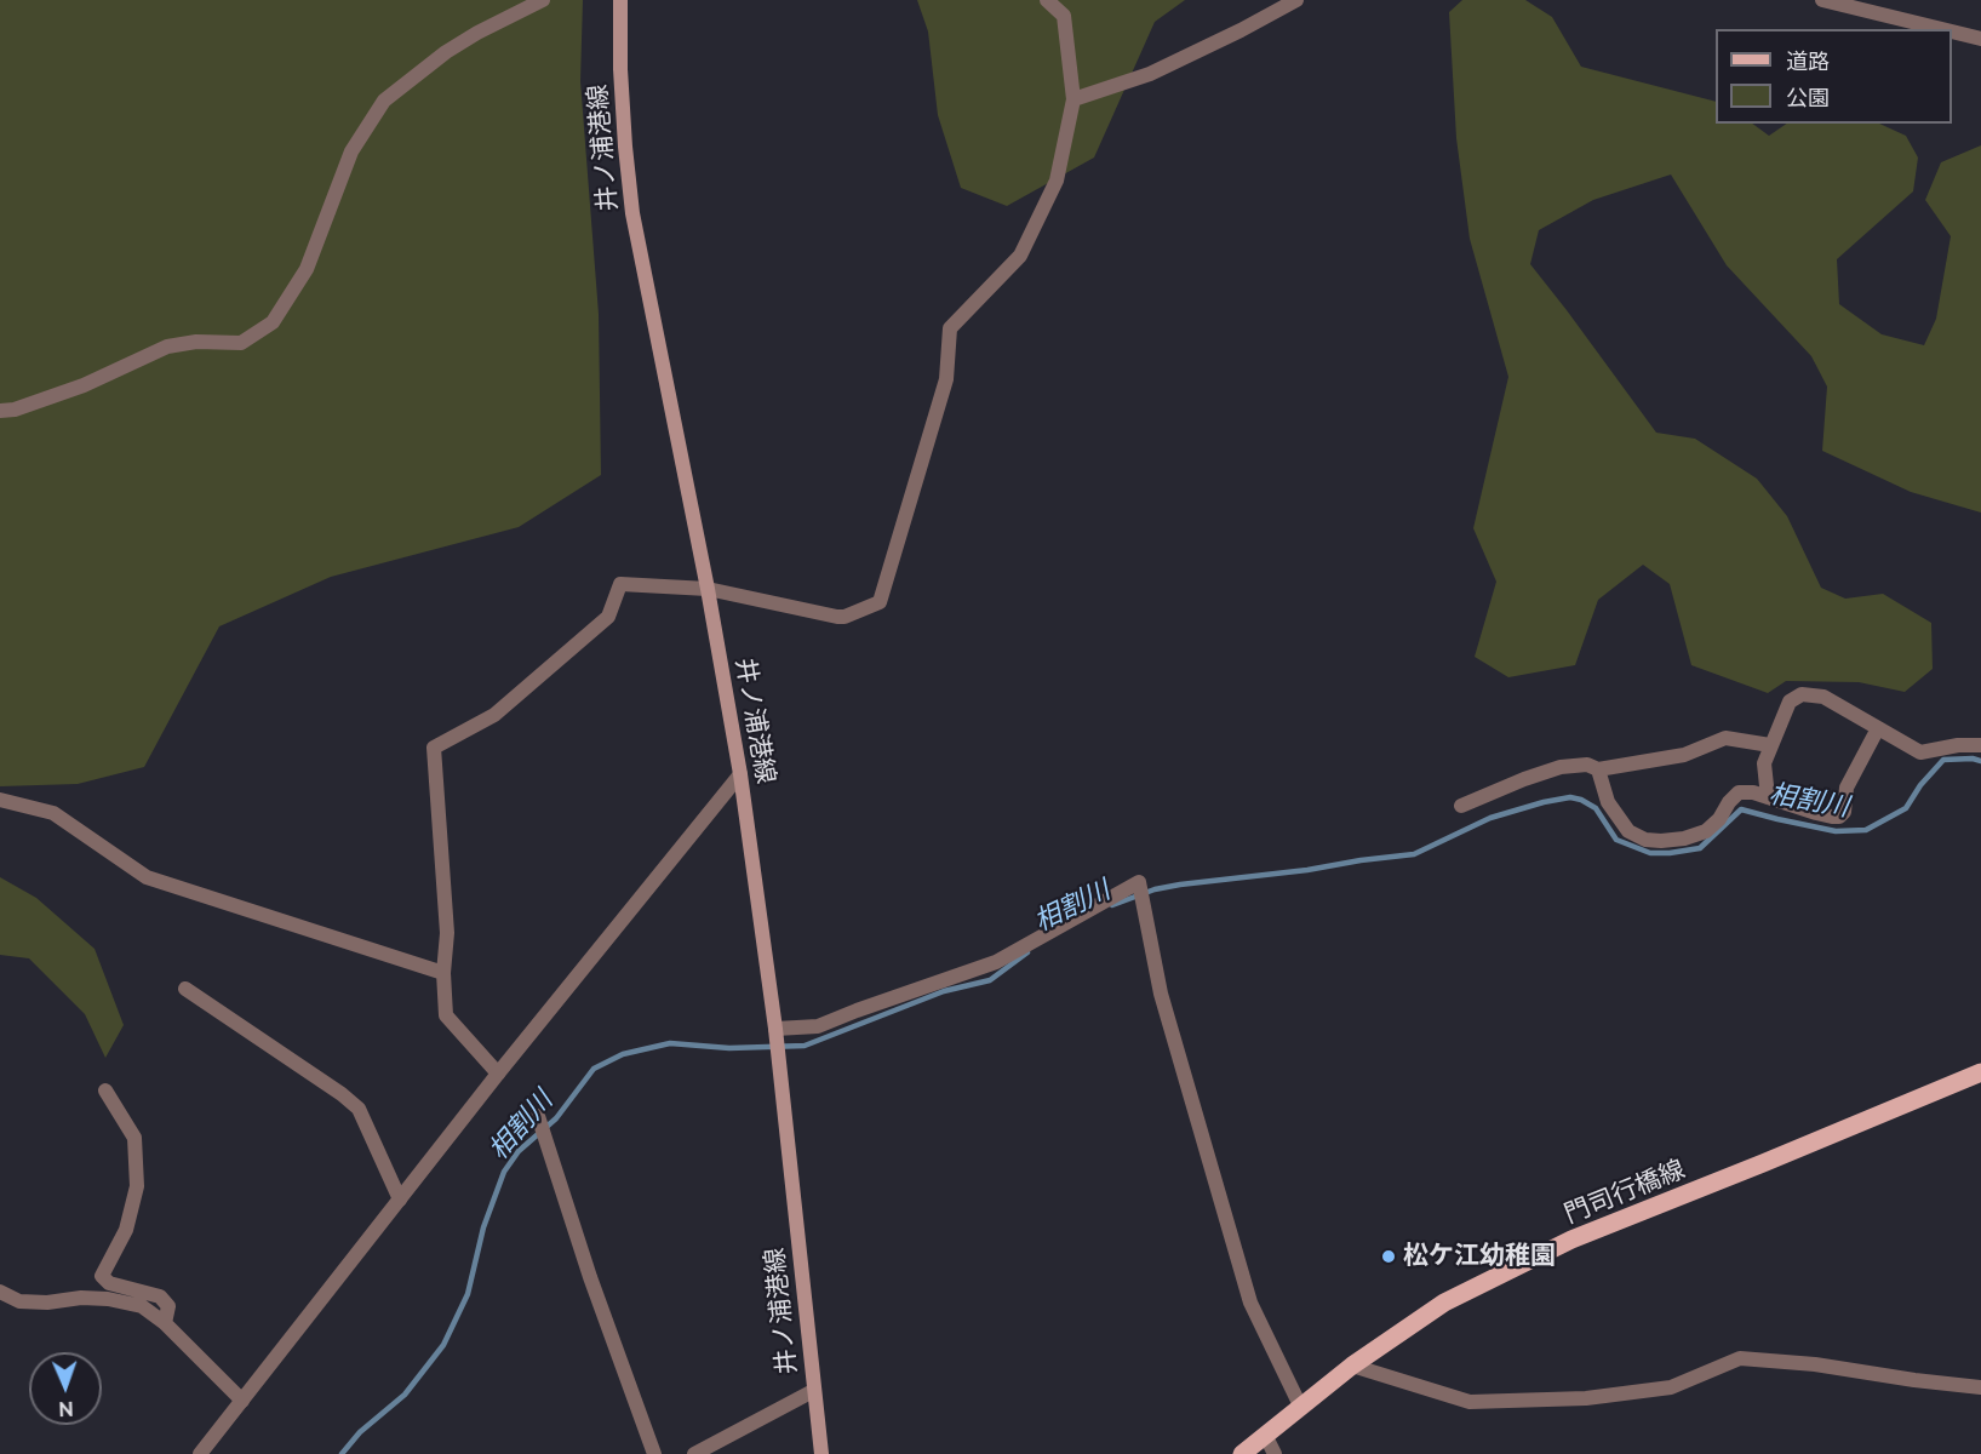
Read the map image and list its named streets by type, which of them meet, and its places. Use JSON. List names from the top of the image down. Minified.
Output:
{"streets":{"main road":["井ノ浦港線","門司行橋線"]},"water":["相割川"],"places":["松ケ江幼稚園"],"legend":["道路","公園"],"north":"bottom"}
